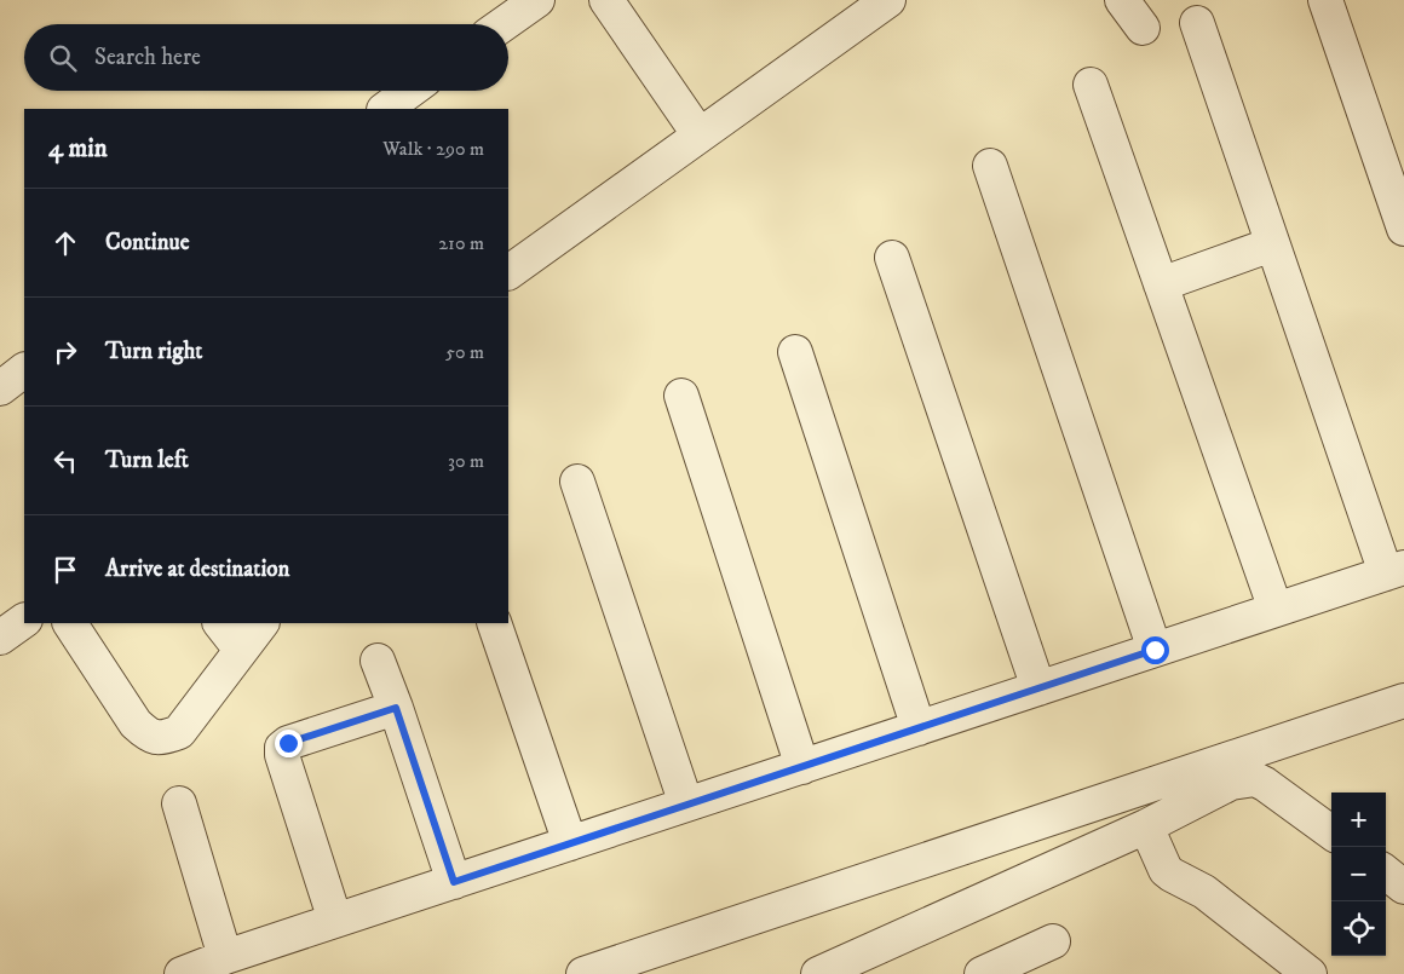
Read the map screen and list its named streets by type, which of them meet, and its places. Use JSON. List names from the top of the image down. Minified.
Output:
{"page":{"search":"Search here","heading":["4 min","Walk · 290 m"],"list":[["Continue","210 m"],["Turn right","50 m"],["Turn left","30 m"],"Arrive at destination"],"map_buttons":["+","−"]}}
